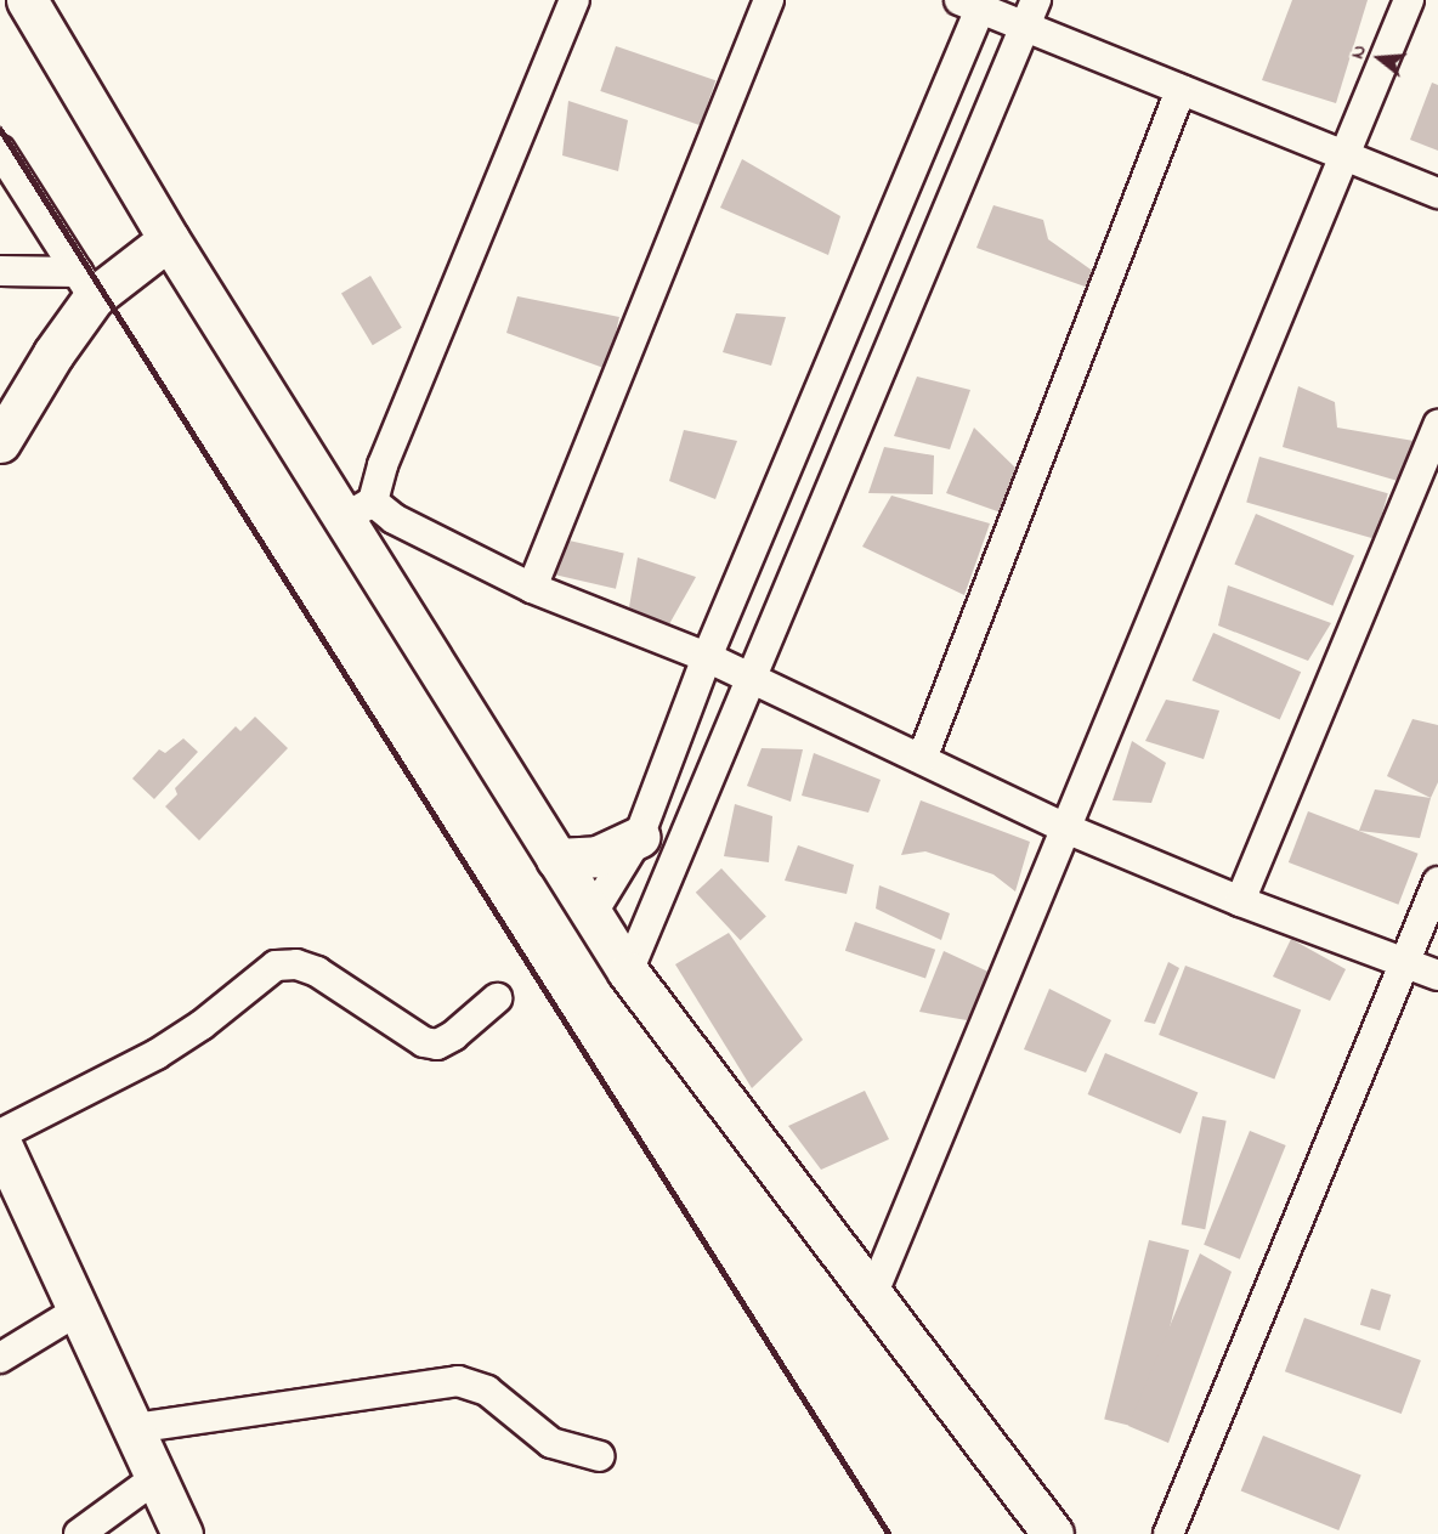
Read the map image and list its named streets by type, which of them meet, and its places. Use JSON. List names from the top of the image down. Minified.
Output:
{"north":"left"}
